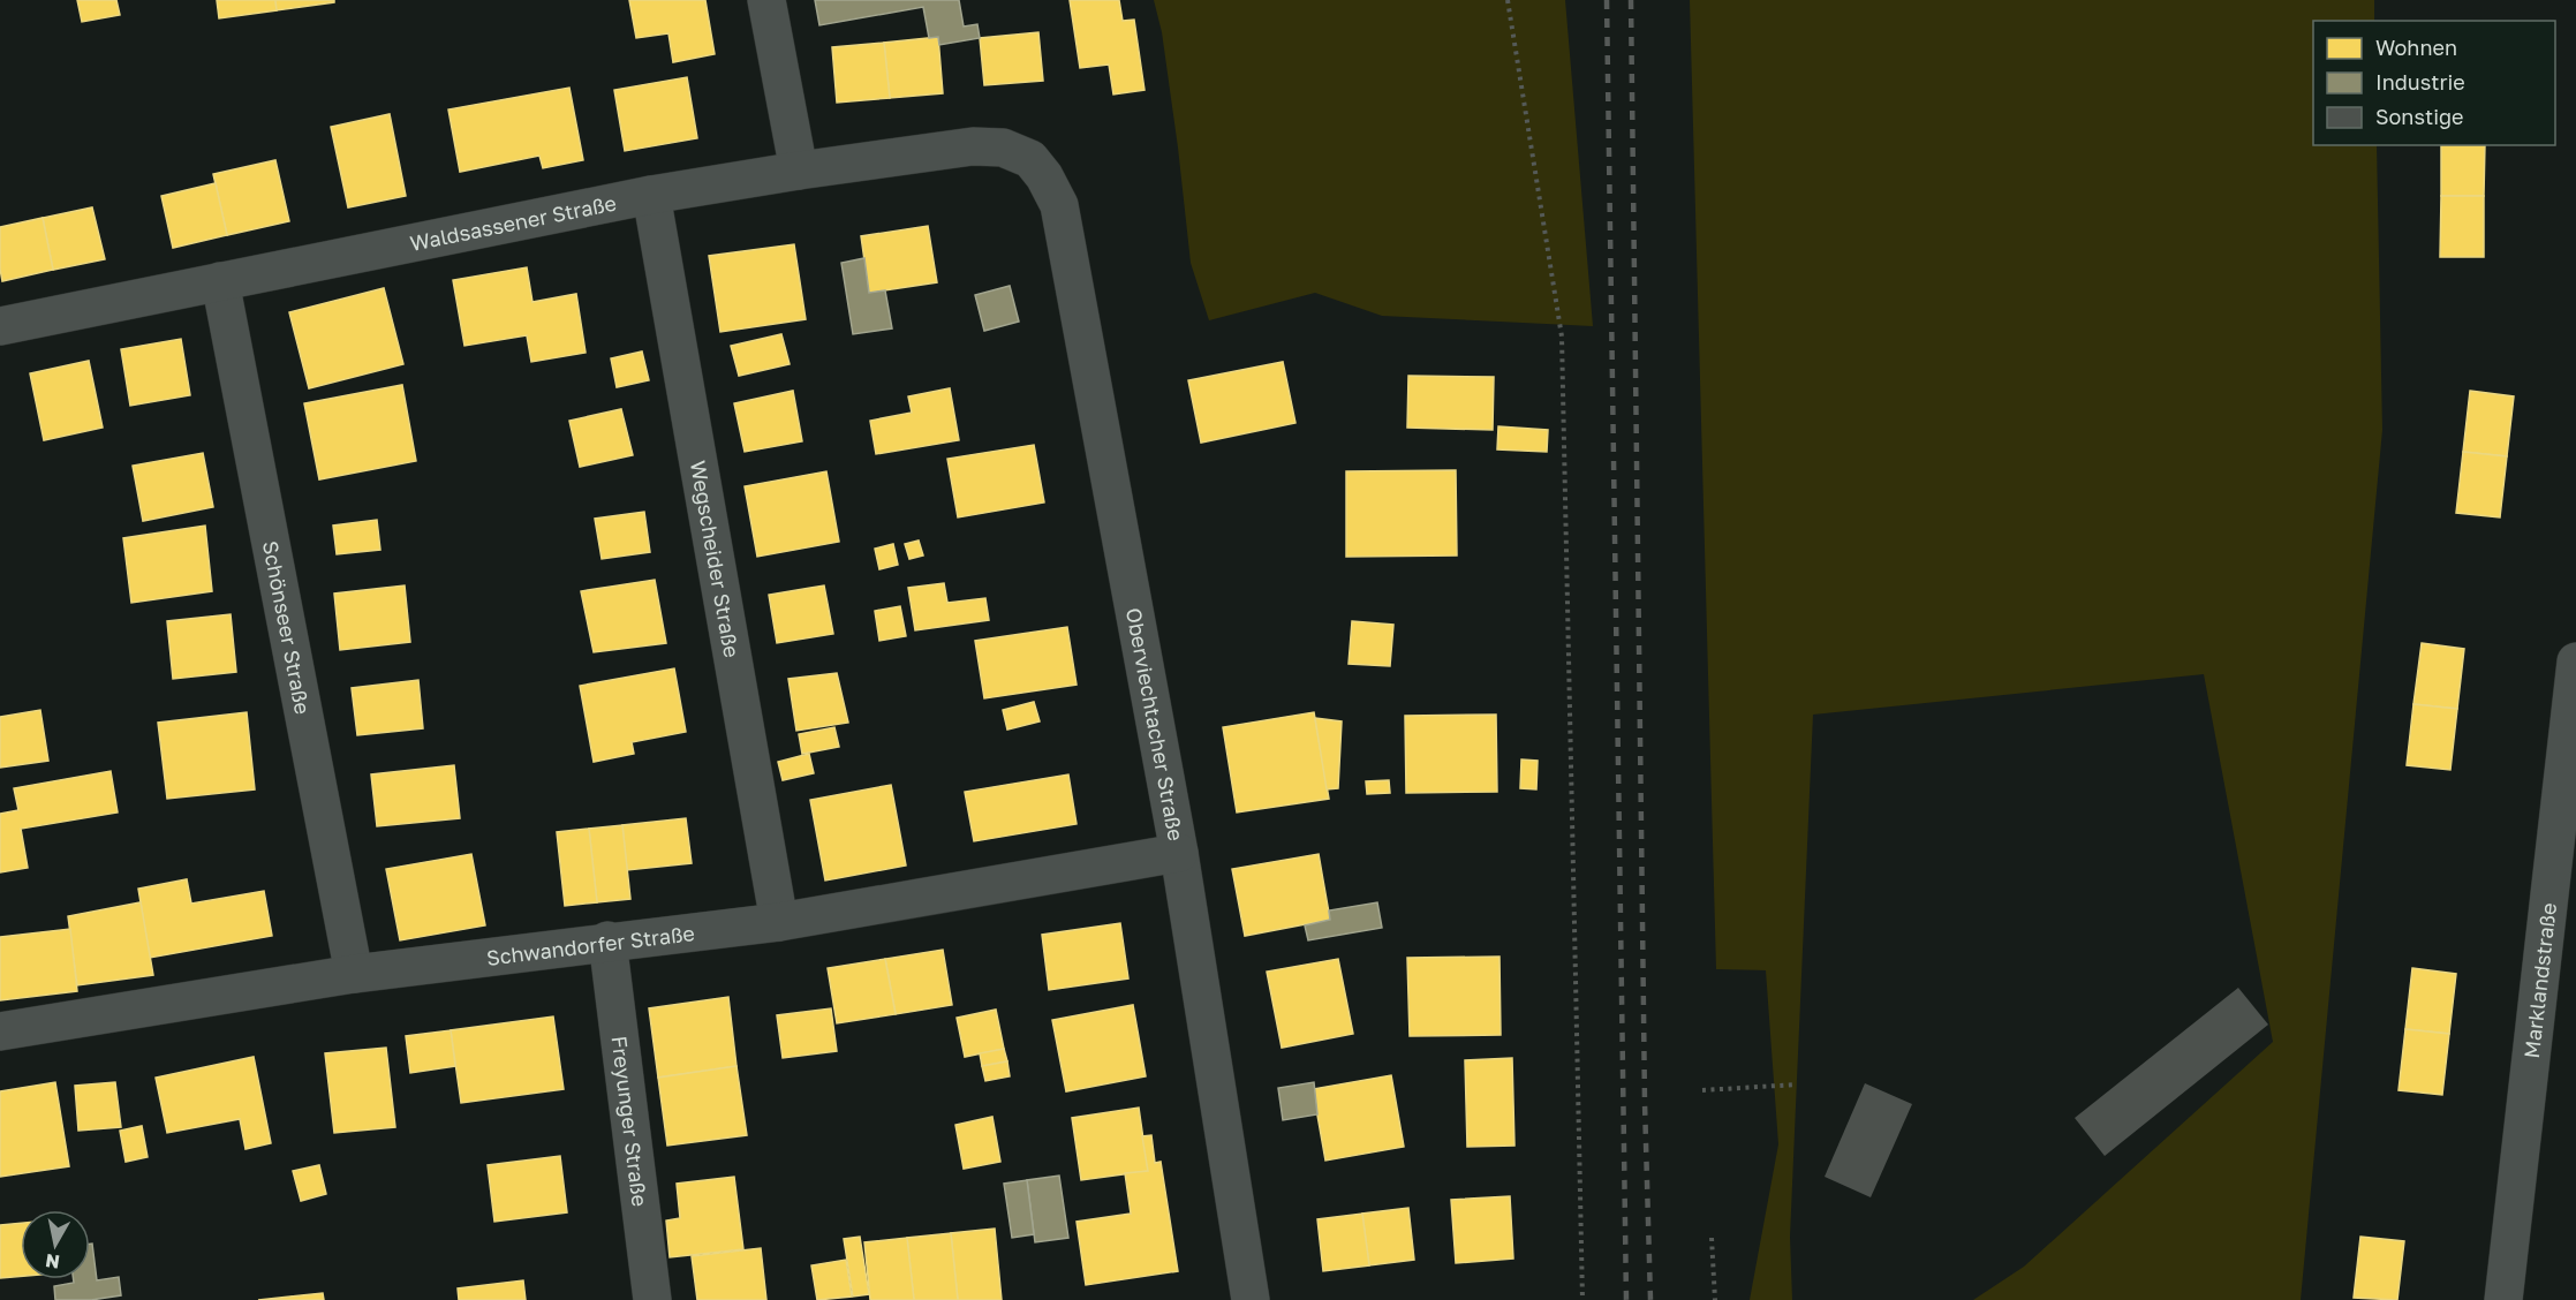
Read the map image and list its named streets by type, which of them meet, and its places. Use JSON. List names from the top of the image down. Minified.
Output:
{"streets":{"street":["Waldsassener Straße","Wegscheider Straße","Schönseer Straße","Oberviechtacher Straße","Schwandorfer Straße","Marklandstraße","Freyunger Straße"]},"crossings":[["Waldsassener Straße","Wegscheider Straße"],["Waldsassener Straße","Schönseer Straße"],["Waldsassener Straße","Oberviechtacher Straße"],["Wegscheider Straße","Schwandorfer Straße"],["Schönseer Straße","Schwandorfer Straße"],["Oberviechtacher Straße","Schwandorfer Straße"],["Schwandorfer Straße","Freyunger Straße"]],"legend":["Wohnen","Industrie","Sonstige"],"north":"bottom"}
